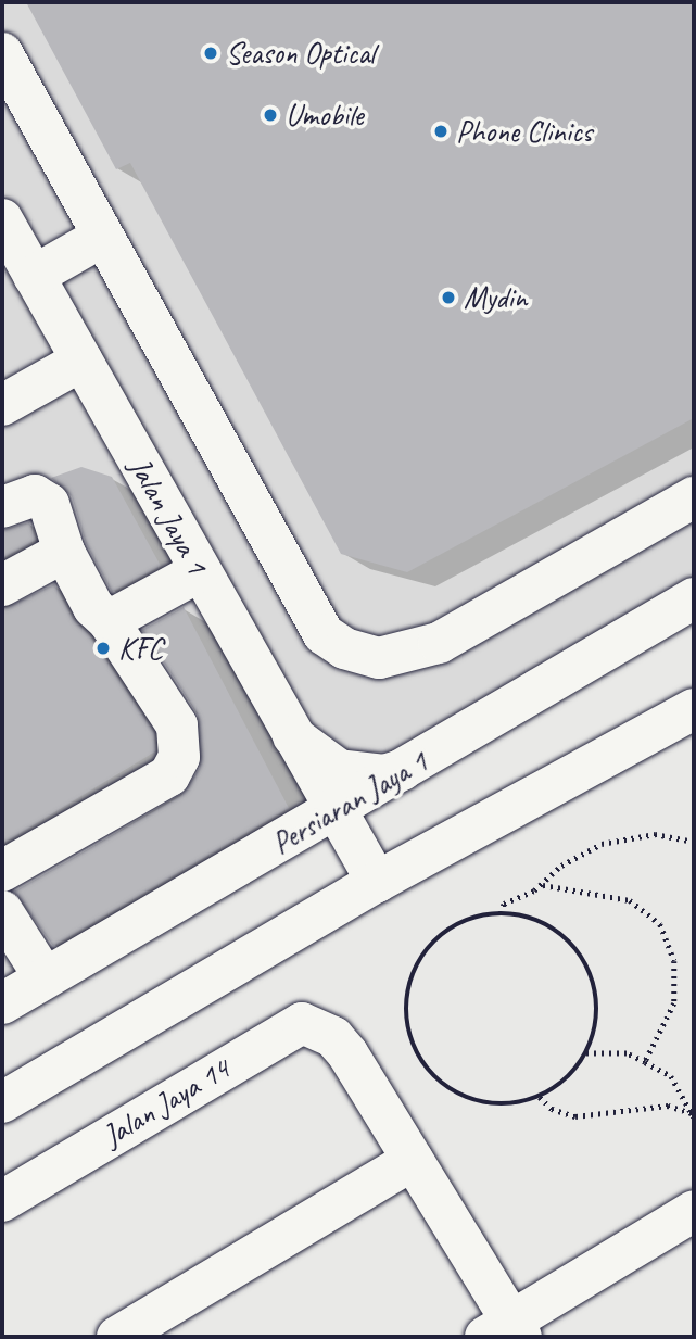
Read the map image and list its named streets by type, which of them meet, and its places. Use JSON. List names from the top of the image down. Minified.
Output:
{"streets":{"street":["Jalan Jaya 1","Persiaran Jaya 1","Jalan Jaya 14"]},"crossings":[["Jalan Jaya 1","Persiaran Jaya 1"]],"places":["Season Optical","Umobile","Phone Clinics","Mydin","KFC"]}
